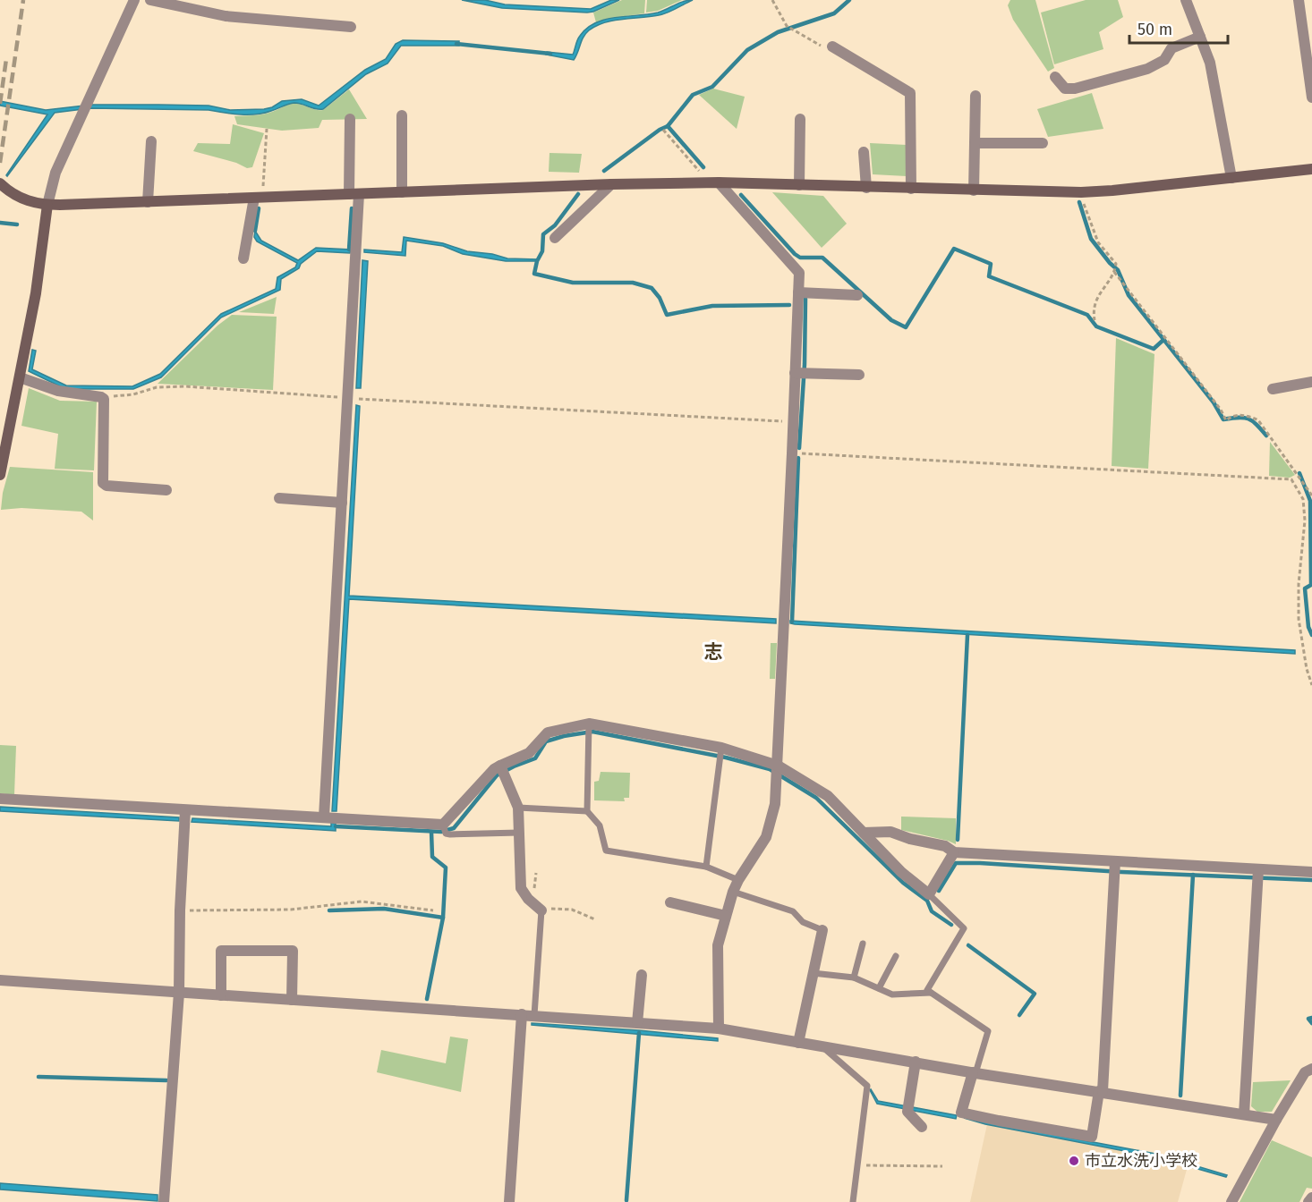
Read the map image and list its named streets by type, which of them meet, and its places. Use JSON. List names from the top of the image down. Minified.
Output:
{"districts":["志"],"places":["市立水洗小学校"],"scale_bar":"50 m"}
